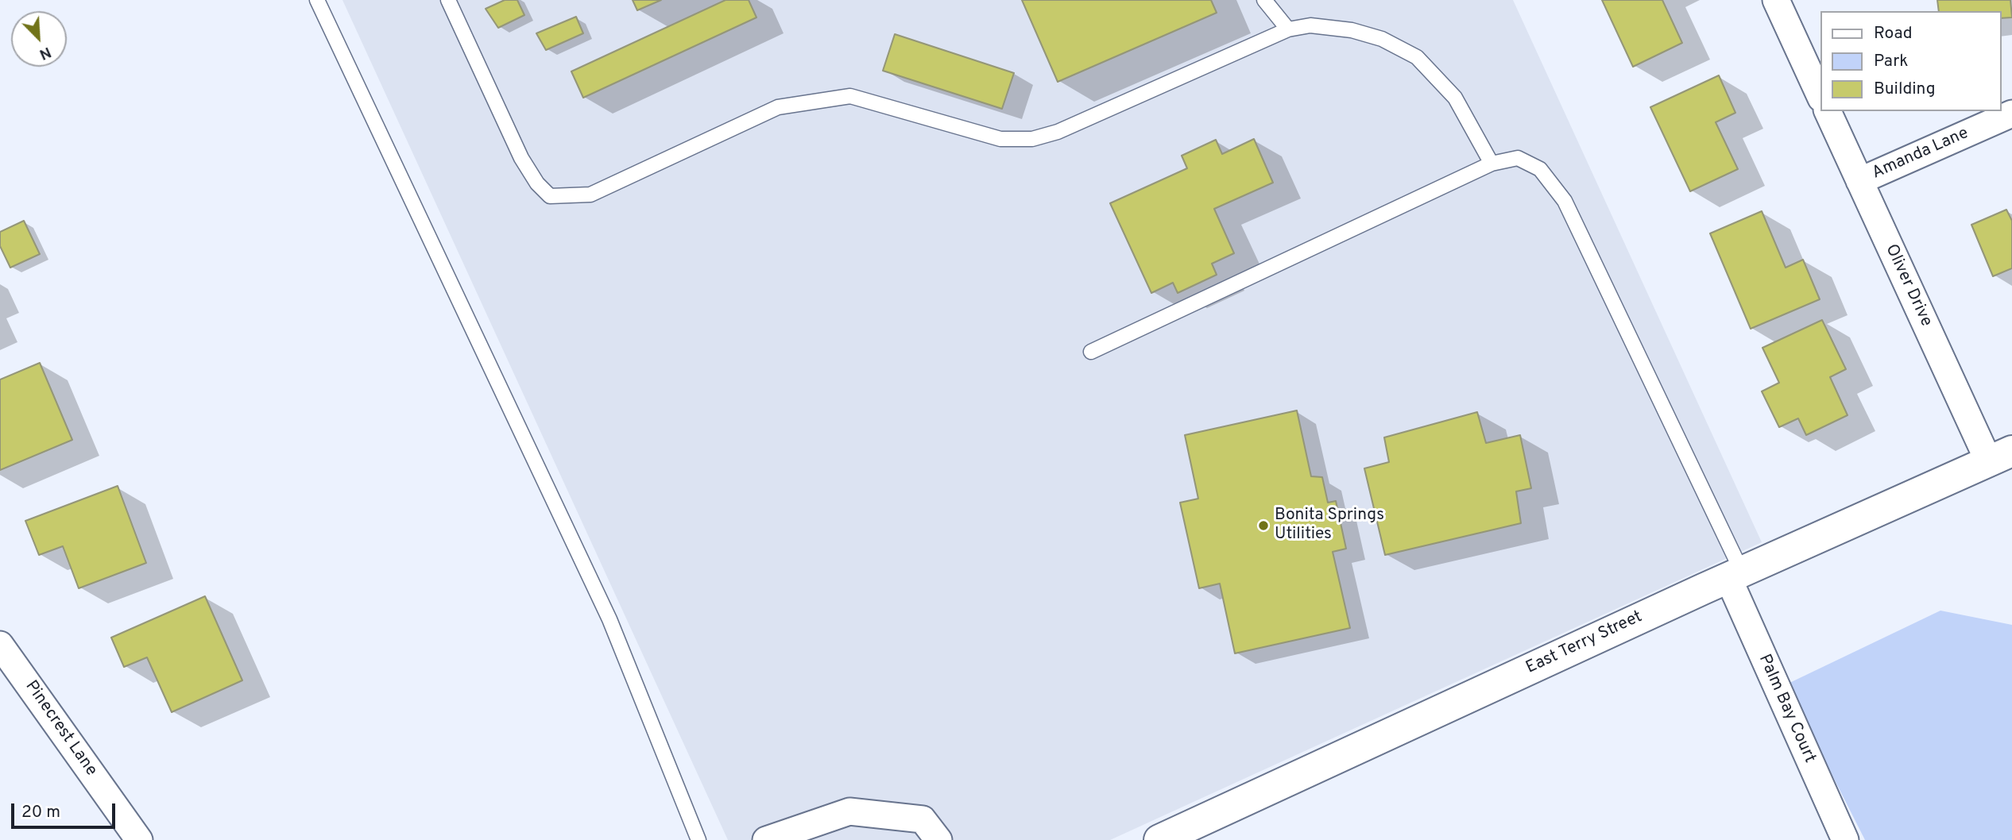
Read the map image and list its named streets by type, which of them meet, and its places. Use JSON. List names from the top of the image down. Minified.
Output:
{"streets":{"street":["Amanda Lane","Oliver Drive","East Terry Street","Palm Bay Court","Pinecrest Lane"]},"crossings":[["Amanda Lane","Oliver Drive"],["Oliver Drive","East Terry Street"],["East Terry Street","Palm Bay Court"]],"places":["Bonita Springs Utilities"],"legend":["Road","Park","Building"],"scale_bar":"20 m","north":"bottom right"}
